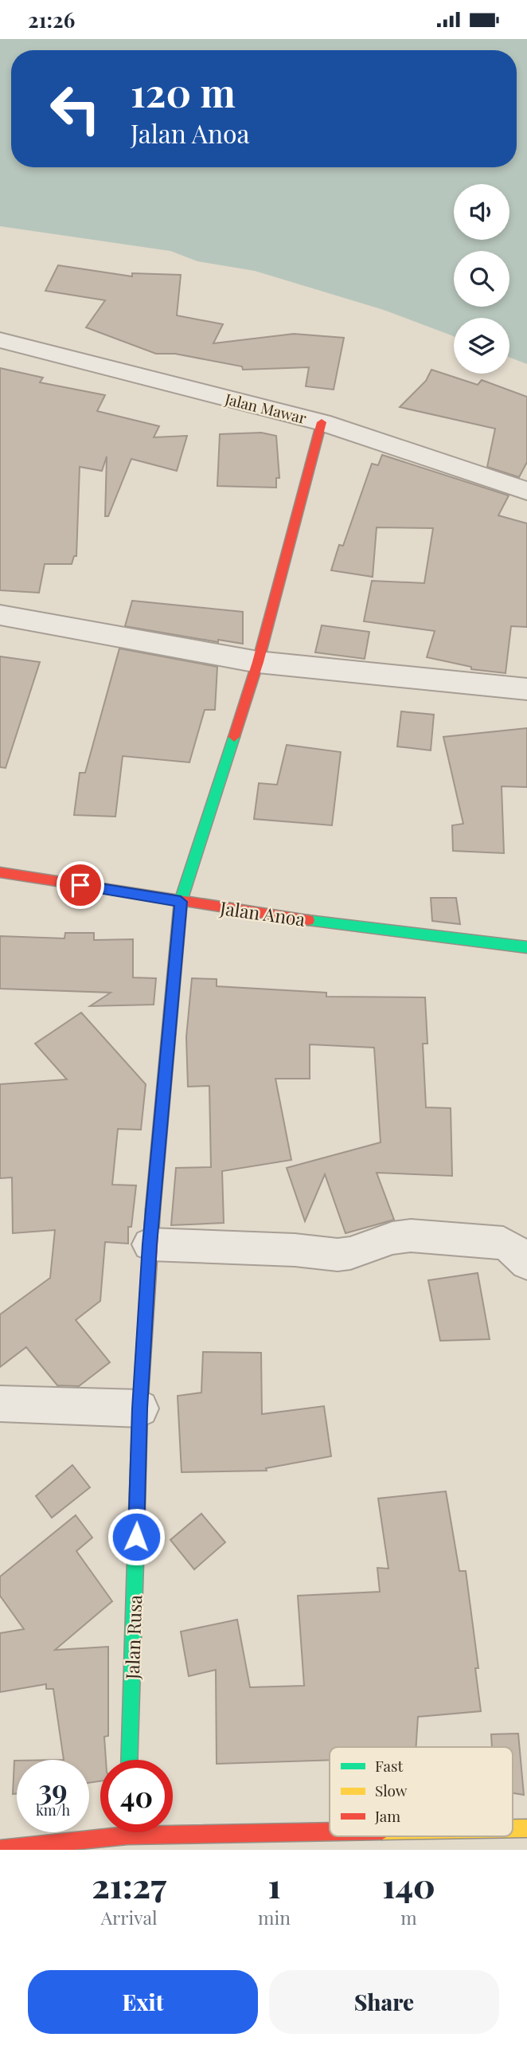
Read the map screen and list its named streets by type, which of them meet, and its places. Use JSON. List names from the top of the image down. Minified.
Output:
{"streets":{"main road":["Jalan Anoa","Jalan Rusa"],"street":["Jalan Mawar"]},"crossings":[["Jalan Mawar","Jalan Rusa"],["Jalan Anoa","Jalan Rusa"]],"legend":["Fast","Slow","Jam"],"page":{"status":"21:26","turn":["120 m","Jalan Anoa"],"speed":"39 km/h","limit":"40","eta":["21:27","Arrival","1","min","140","m"],"buttons":["Exit","Share"]}}
